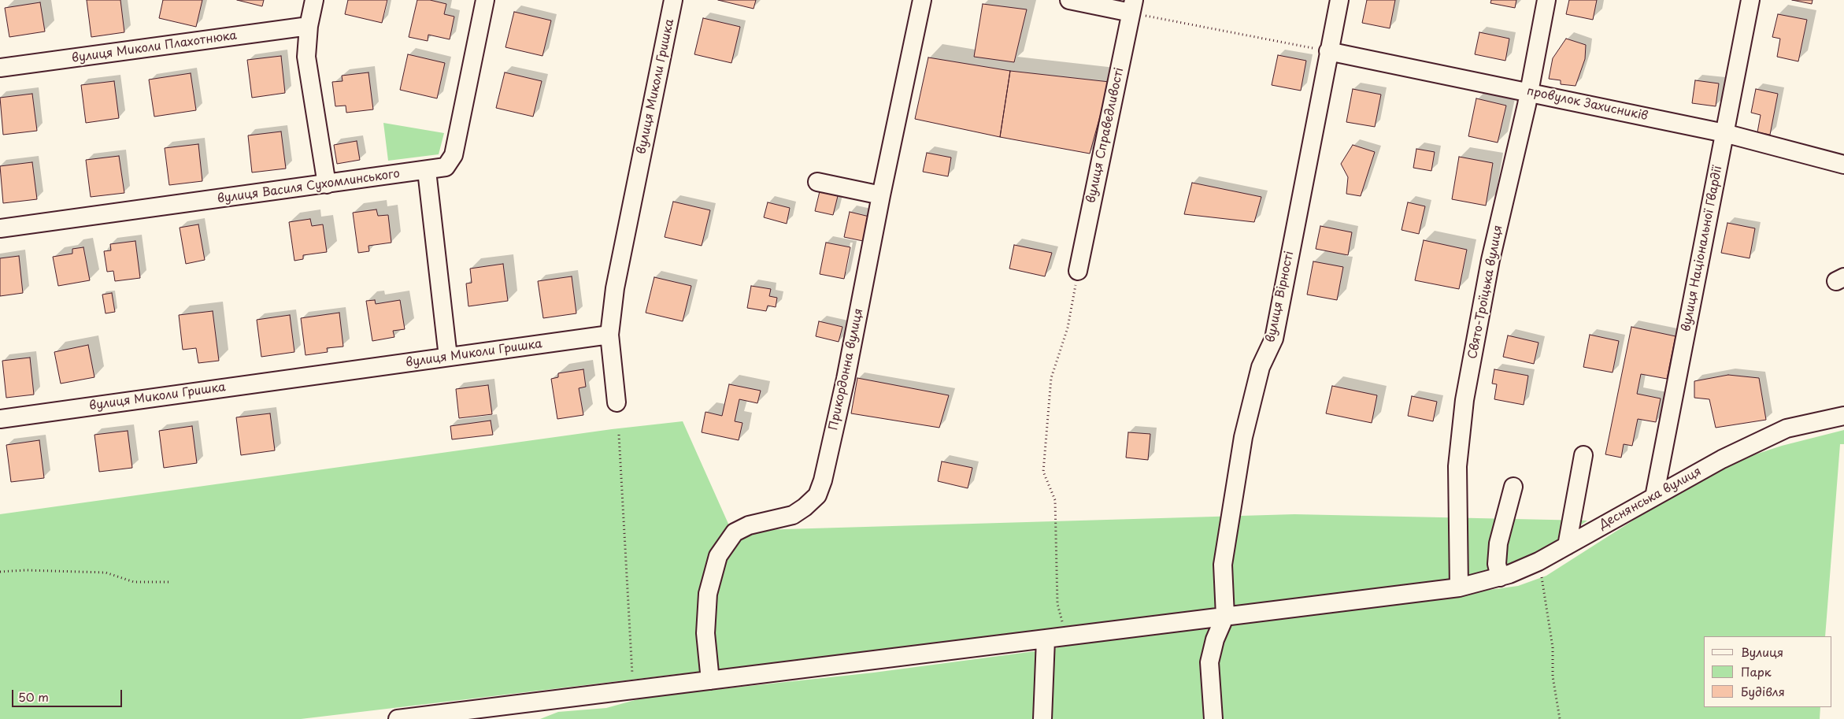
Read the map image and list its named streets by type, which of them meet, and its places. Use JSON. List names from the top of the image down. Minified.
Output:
{"streets":{"street":["вулиця Миколи Плахотнюка","вулиця Миколи Гришка","провулок Захисників","вулиця Справедливості","вулиця Василя Сухомлинського","вулиця Національної Гвардії","Свято-Троїцька вулиця","вулиця Вірності","Прикордонна вулиця","Деснянська вулиця"]},"crossings":[["провулок Захисників","вулиця Національної Гвардії"],["провулок Захисників","Свято-Троїцька вулиця"],["провулок Захисників","вулиця Вірності"],["вулиця Національної Гвардії","Деснянська вулиця"],["Свято-Троїцька вулиця","Деснянська вулиця"],["вулиця Вірності","Деснянська вулиця"],["Прикордонна вулиця","Деснянська вулиця"]],"legend":["Вулиця","Парк","Будівля"],"scale_bar":"50 m"}
